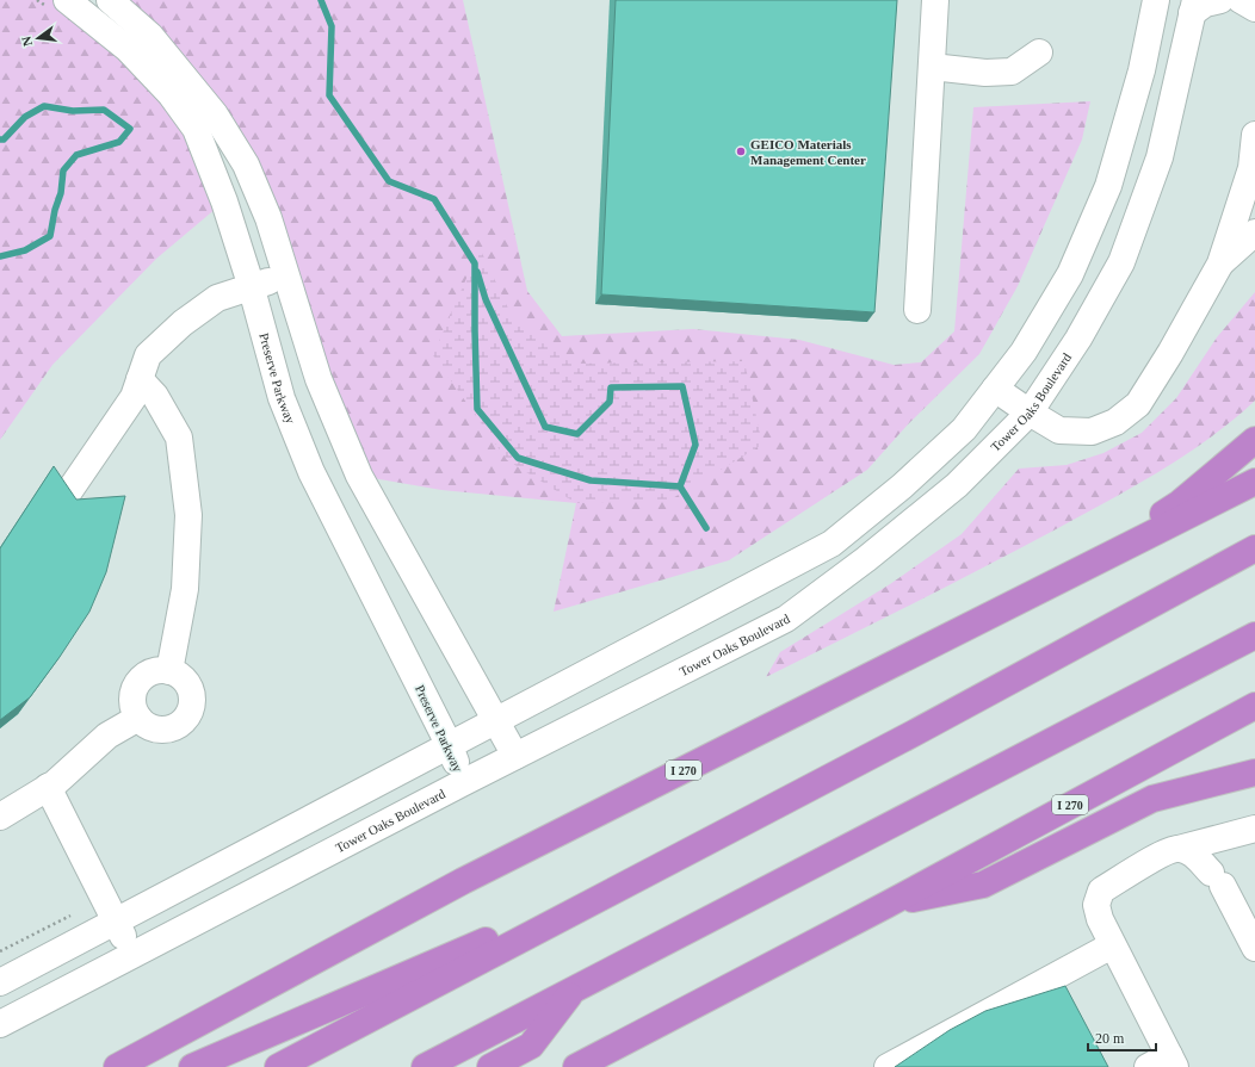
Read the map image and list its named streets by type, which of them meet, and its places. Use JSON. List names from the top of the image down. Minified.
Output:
{"streets":{"highway":["I 270"],"street":["Preserve Parkway","Tower Oaks Boulevard"]},"crossings":[["Preserve Parkway","Tower Oaks Boulevard"]],"places":["GEICO Materials Management Center"],"scale_bar":"20 m","north":"left"}
